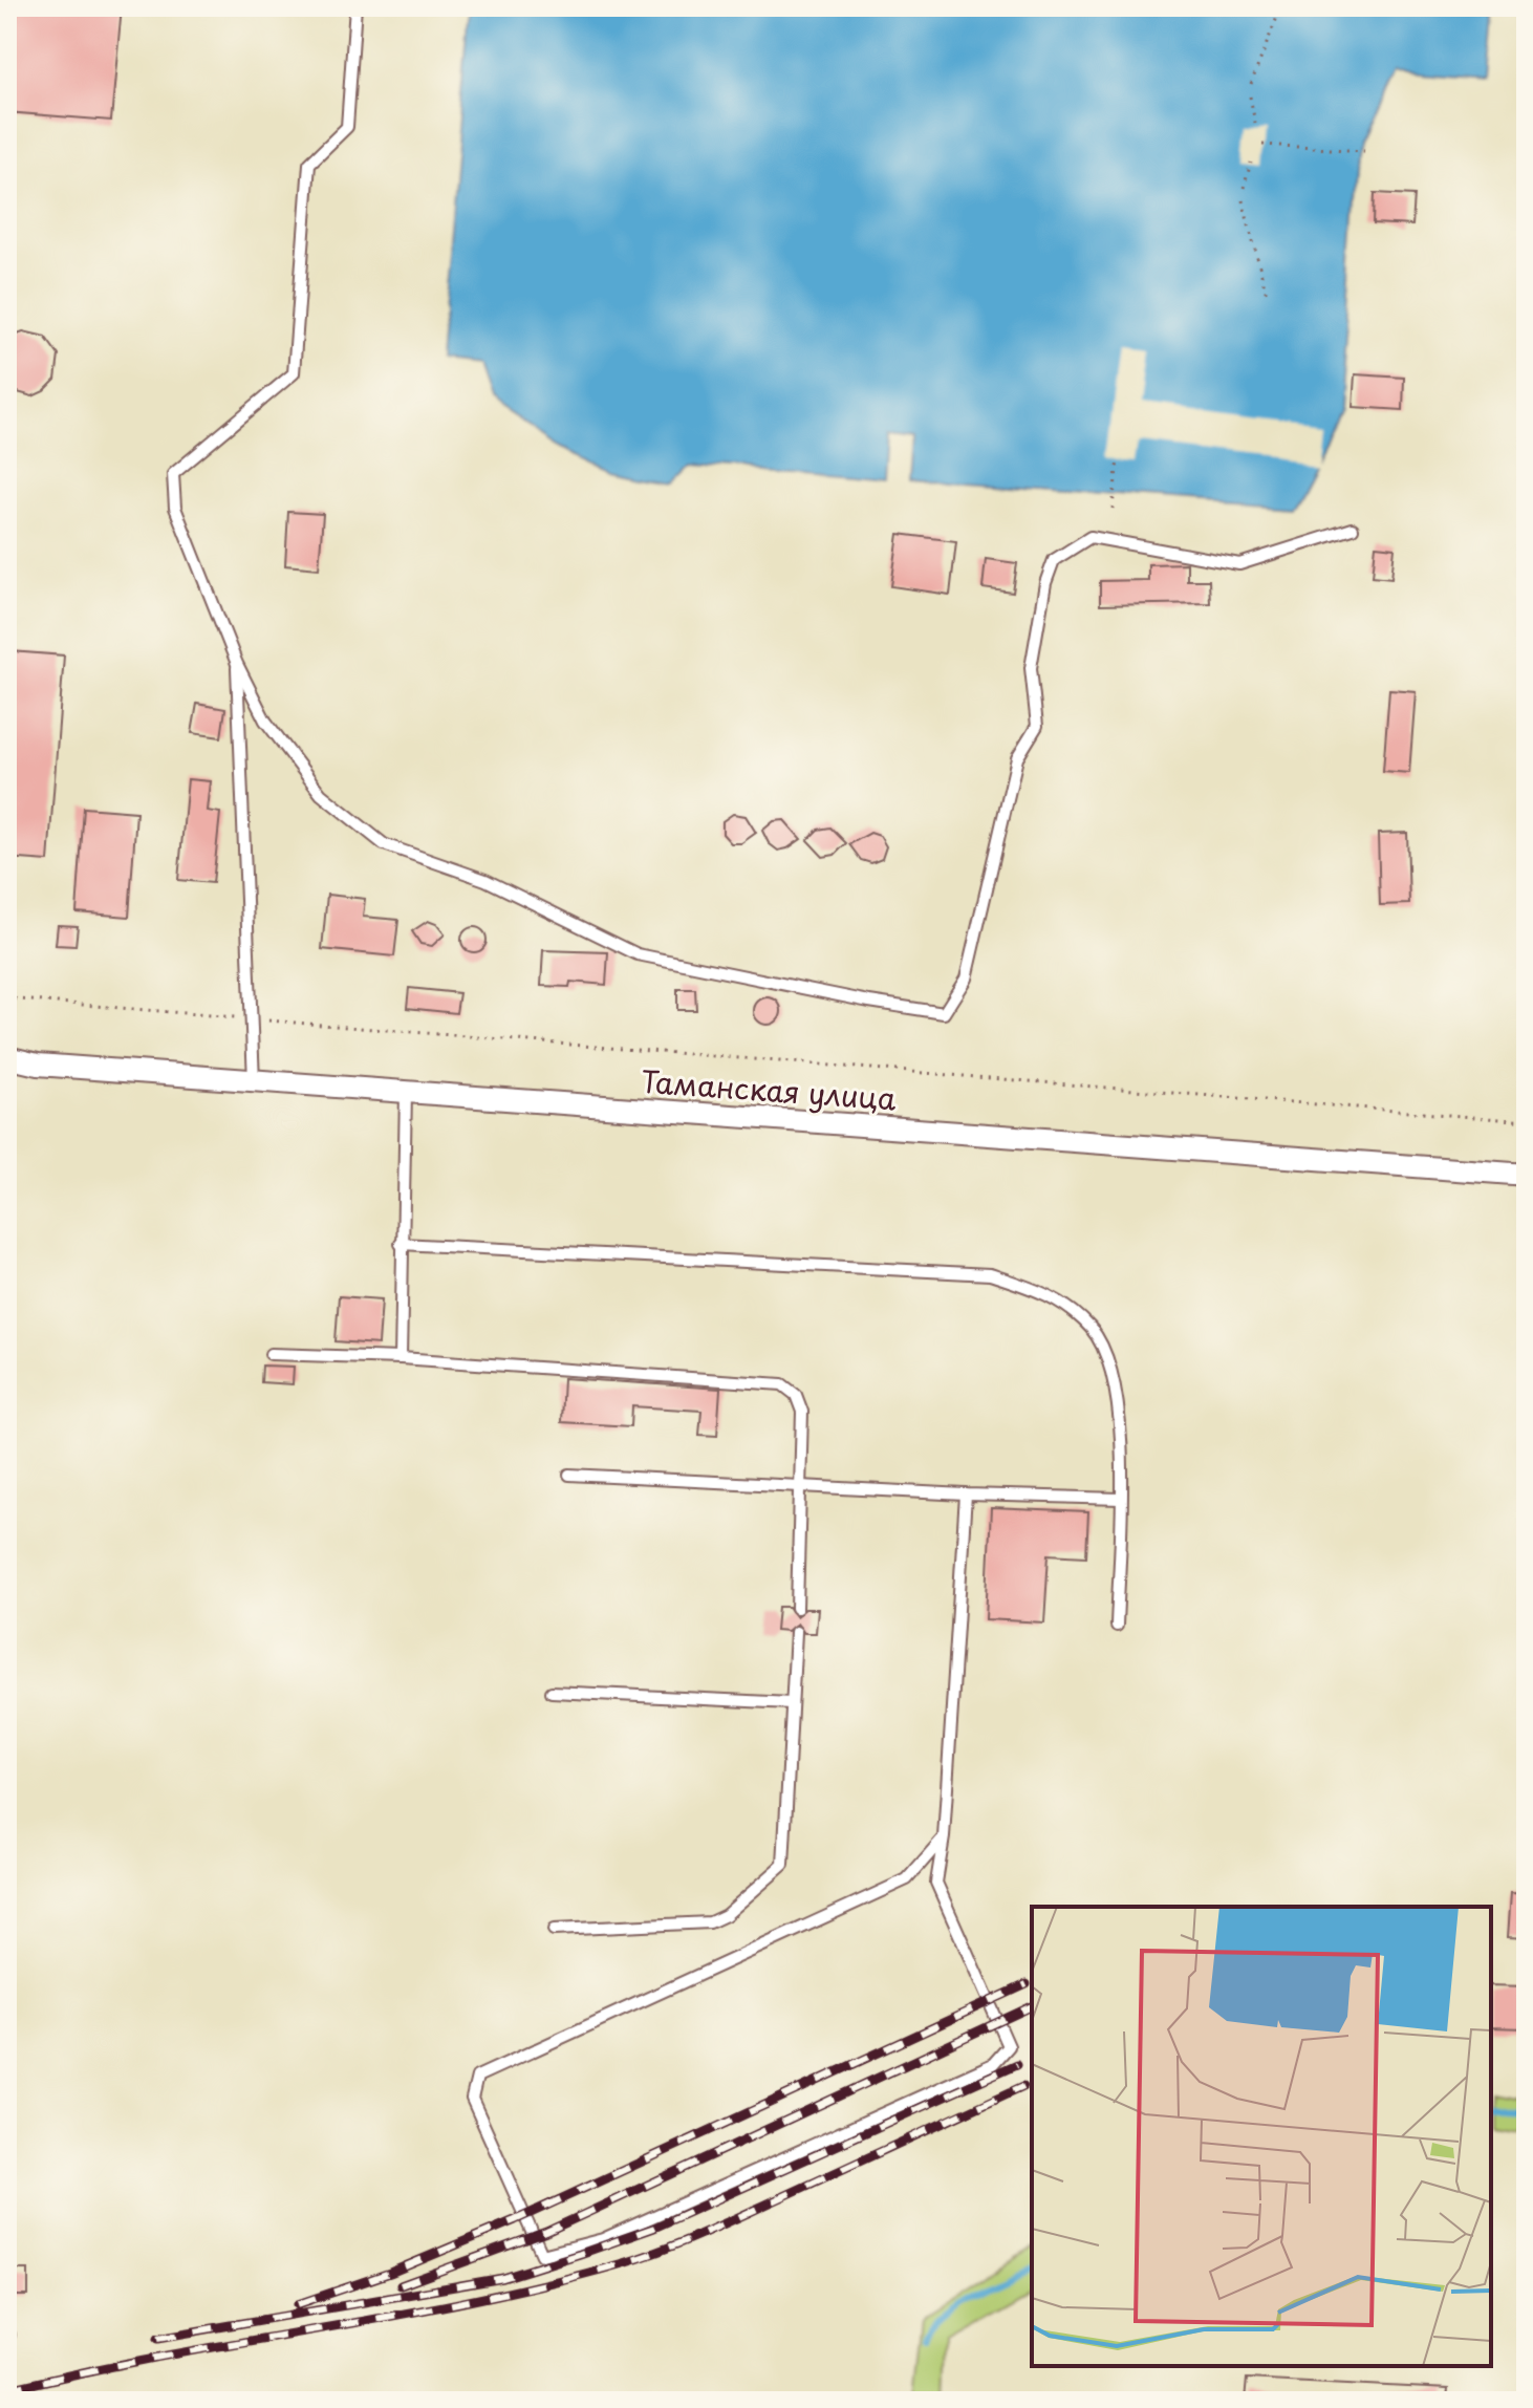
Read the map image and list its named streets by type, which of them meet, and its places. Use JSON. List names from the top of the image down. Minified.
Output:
{"streets":{"street":["Таманская улица"]}}
